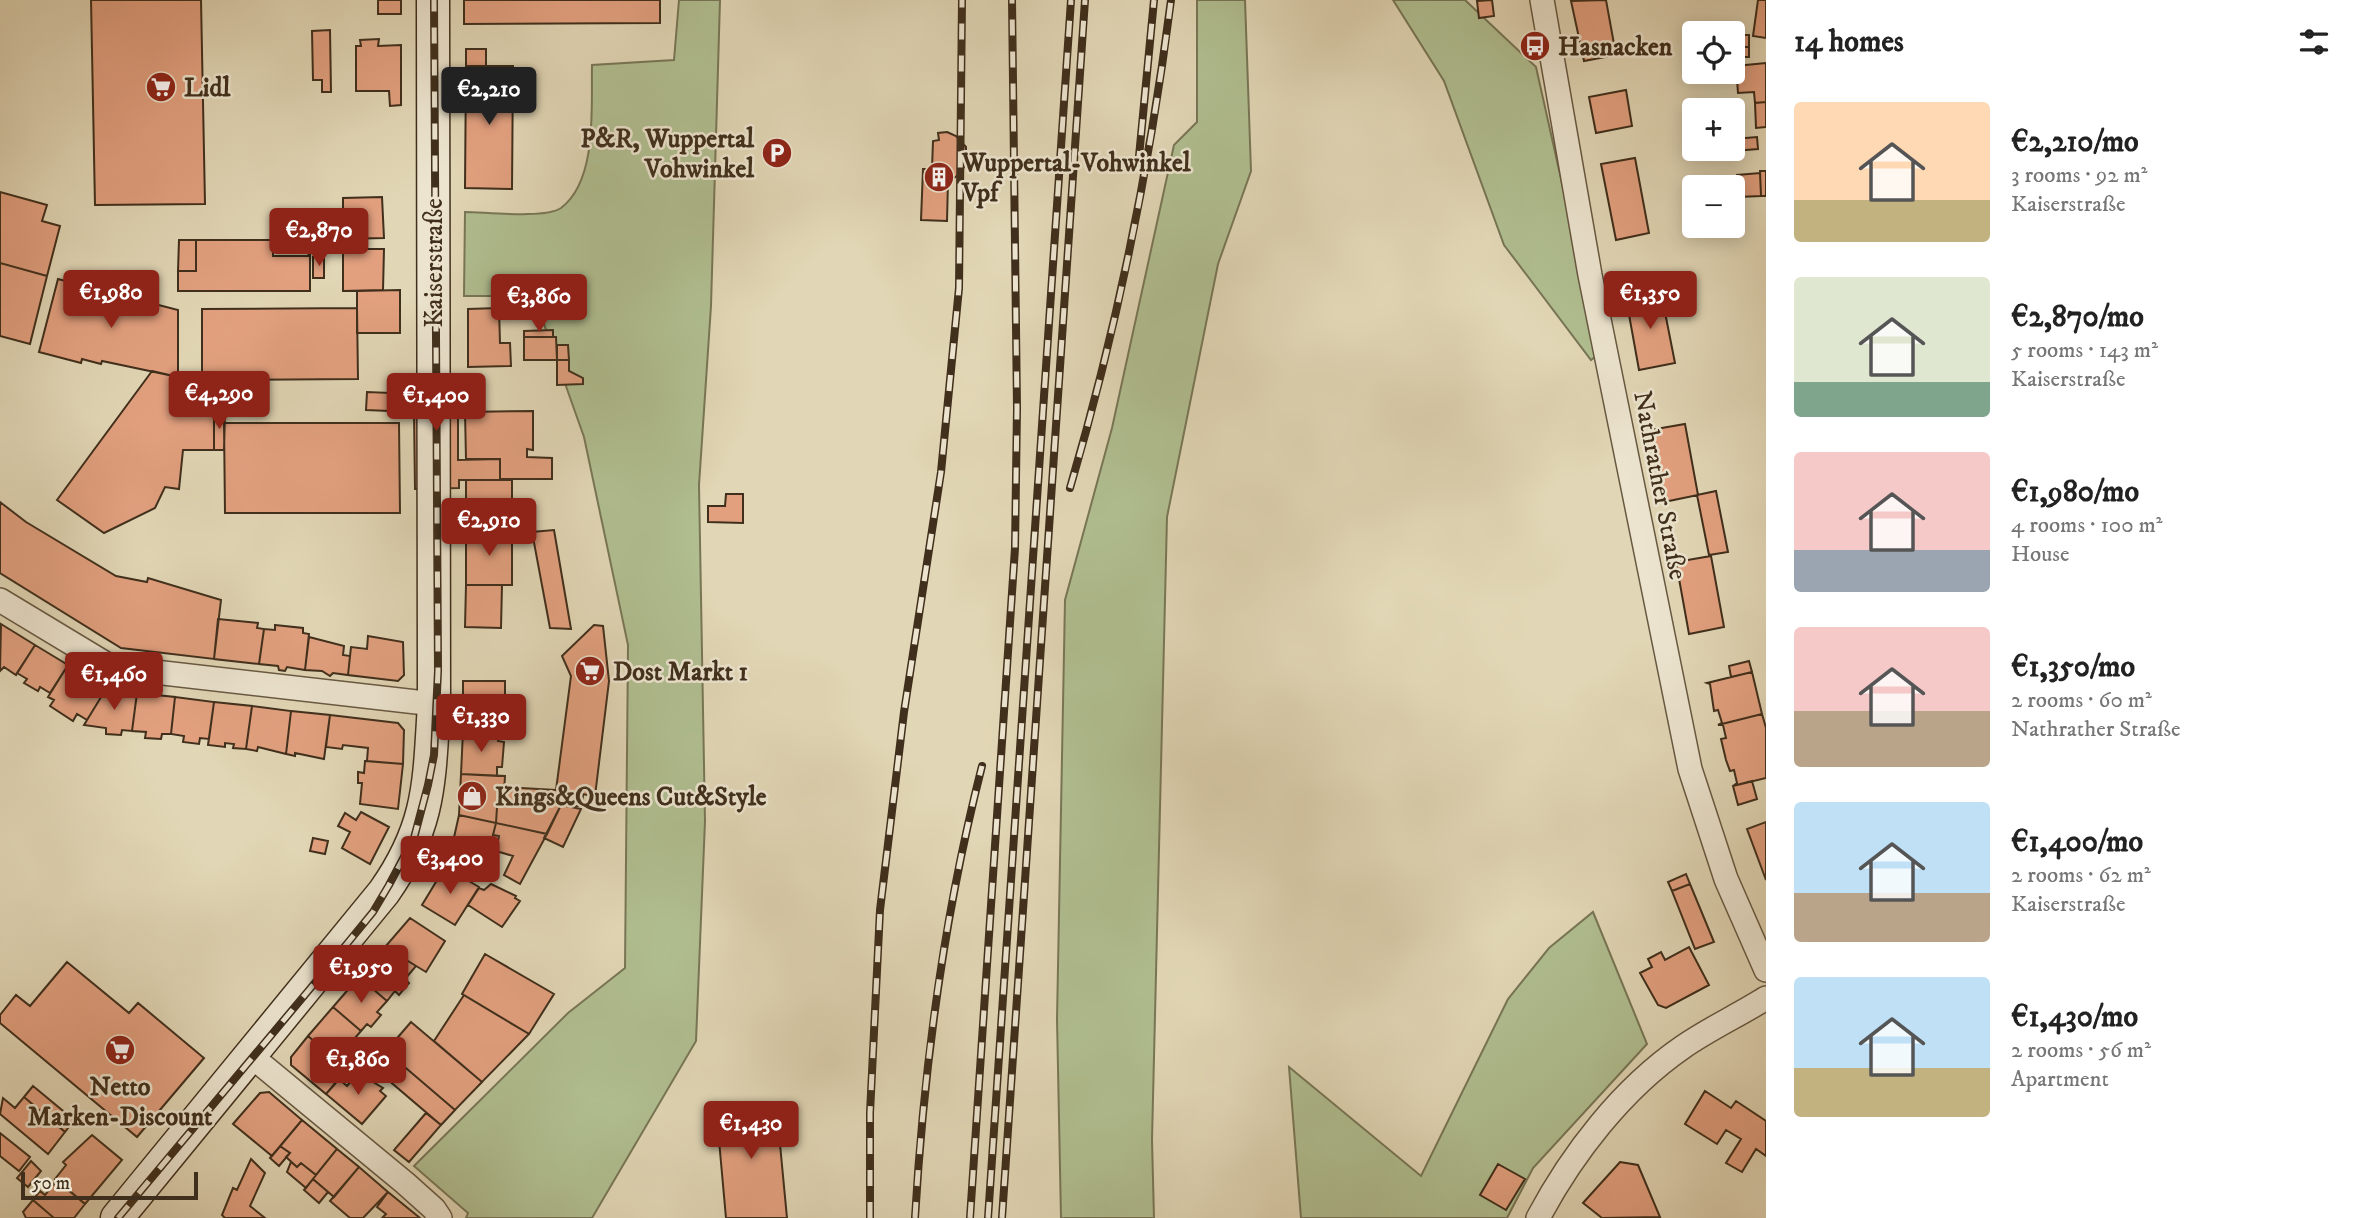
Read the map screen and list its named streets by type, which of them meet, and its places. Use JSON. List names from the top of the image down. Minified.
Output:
{"streets":{"main road":["Kaiserstraße"],"street":["Nathrather Straße"]},"places":{"bus stop":["Hasnacken"],"supermarket":["Lidl","Dost Markt 1","Netto Marken-Discount"],"parking":["P&R, Wuppertal Vohwinkel"],"building":["Wuppertal-Vohwinkel Vpf"],"shop":["Kings&Queens Cut&Style"]},"scale_bar":"50 m","page":{"heading":"14 homes","map_buttons":["+","−"],"price":["€2,210","€2,870","€1,980","€1,350","€3,860","€4,290","€1,400","€2,910","€1,460","€1,330","€3,400","€1,950","€1,860","€1,430"],"list":[{"name":"€2,210/mo","note":"3 rooms · 92 m² · Kaiserstraße"},{"name":"€2,870/mo","note":"5 rooms · 143 m² · Kaiserstraße"},{"name":"€1,980/mo","note":"4 rooms · 100 m² · House"},{"name":"€1,350/mo","note":"2 rooms · 60 m² · Nathrather Straße"},{"name":"€1,400/mo","note":"2 rooms · 62 m² · Kaiserstraße"},{"name":"€1,430/mo","note":"2 rooms · 56 m² · Apartment"}],"scale":"50 m"}}
